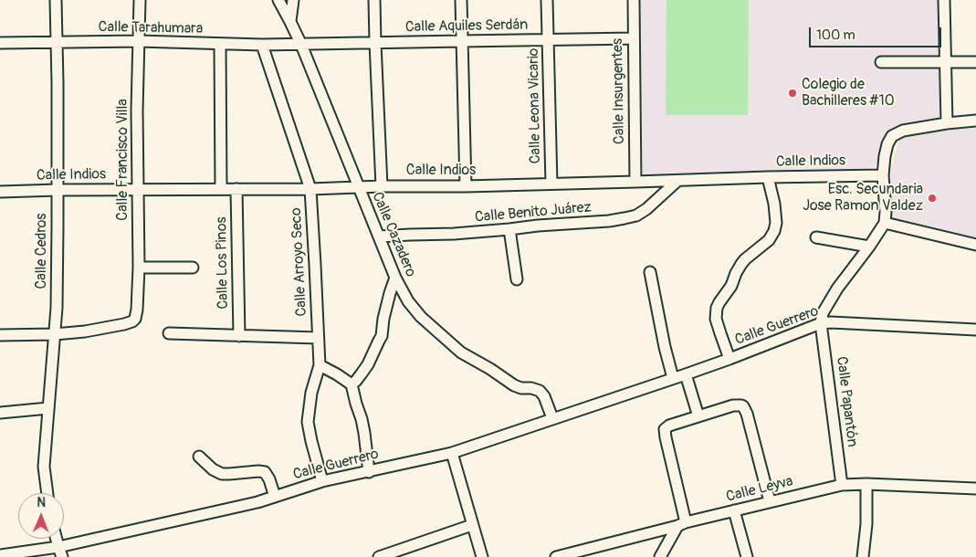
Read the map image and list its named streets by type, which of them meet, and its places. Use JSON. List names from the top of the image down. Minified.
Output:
{"streets":{"street":["Calle Aquiles Serdán","Calle Tarahumara","Calle Insurgentes","Calle Leona Vicario","Calle Francisco Villa","Calle Indios","Calle Benito Juárez","Calle Cazadero","Calle Cedros","Calle Arroyo Seco","Calle Los Pinos","Calle Guerrero","Calle Papantón","Calle Leyva"]},"crossings":[["Calle Aquiles Serdán","Calle Tarahumara"],["Calle Aquiles Serdán","Calle Insurgentes"],["Calle Aquiles Serdán","Calle Leona Vicario"],["Calle Aquiles Serdán","Calle Cazadero"],["Calle Tarahumara","Calle Francisco Villa"],["Calle Tarahumara","Calle Cazadero"],["Calle Tarahumara","Calle Cedros"],["Calle Tarahumara","Calle Arroyo Seco"],["Calle Insurgentes","Calle Indios"],["Calle Leona Vicario","Calle Indios"],["Calle Francisco Villa","Calle Indios"],["Calle Francisco Villa","Calle Cedros"],["Calle Indios","Calle Benito Juárez"],["Calle Indios","Calle Cazadero"],["Calle Indios","Calle Cedros"],["Calle Indios","Calle Arroyo Seco"],["Calle Indios","Calle Los Pinos"],["Calle Benito Juárez","Calle Cazadero"],["Calle Cazadero","Calle Guerrero"],["Calle Arroyo Seco","Calle Guerrero"],["Calle Guerrero","Calle Papantón"],["Calle Papantón","Calle Leyva"]],"places":["Colegio de Bachilleres #10","Esc. Secundaria Jose Ramon Valdez"],"scale_bar":"100 m","north":"top"}
